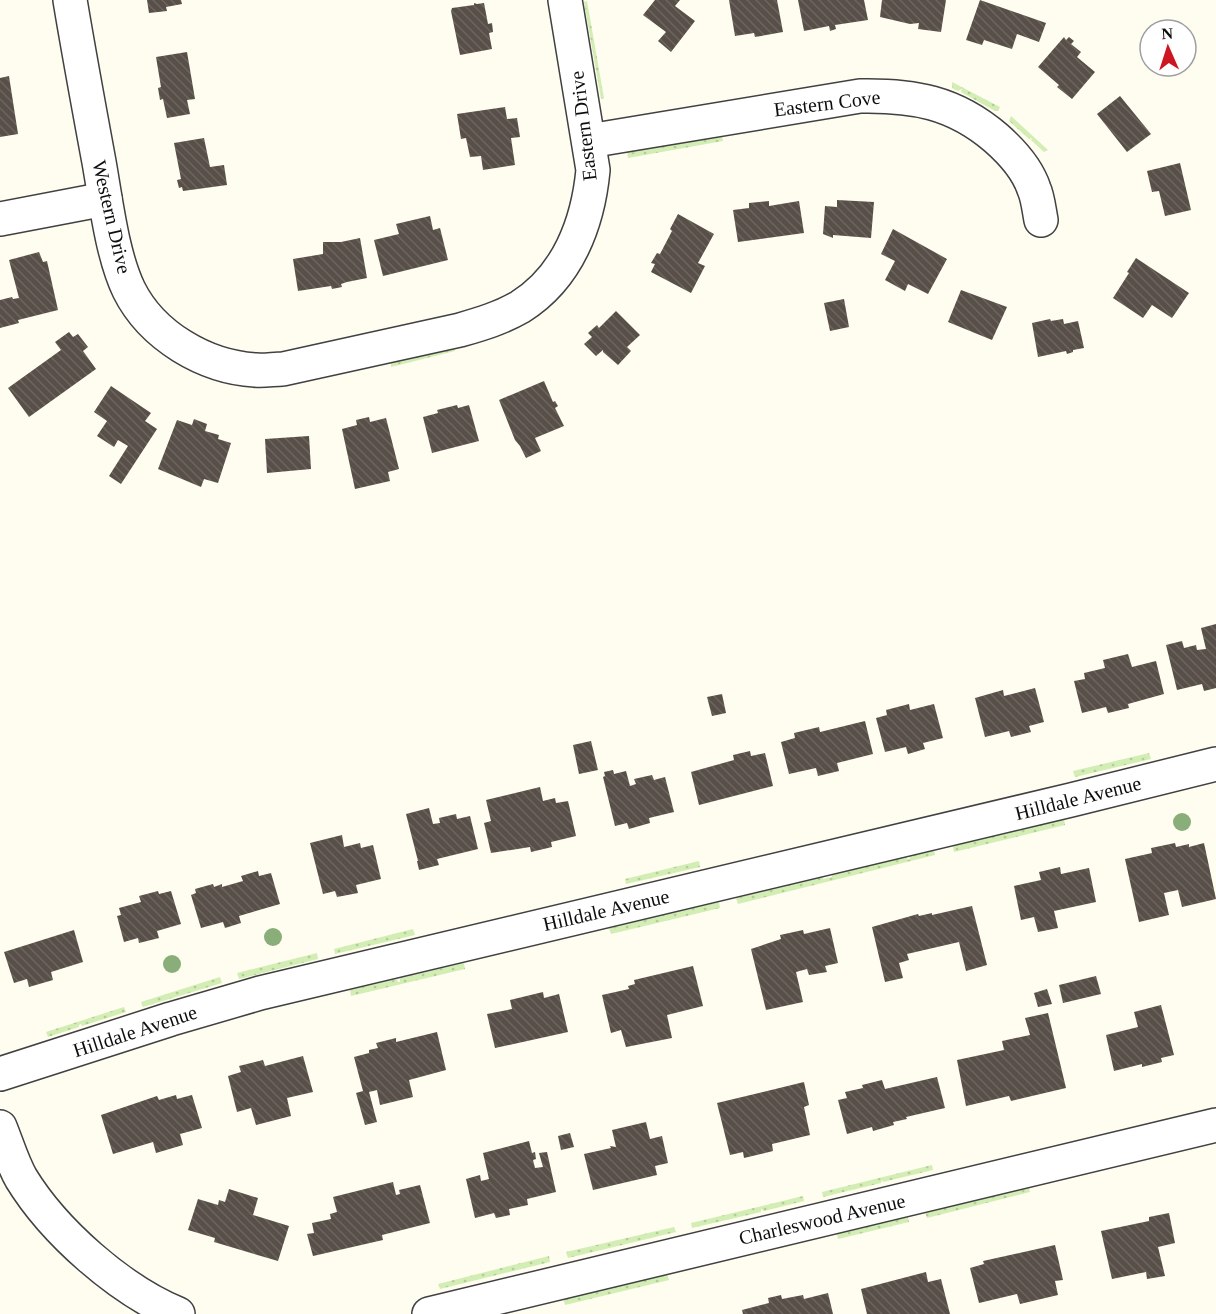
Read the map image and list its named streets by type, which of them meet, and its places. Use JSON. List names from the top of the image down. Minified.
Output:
{"streets":{"street":["Eastern Cove","Eastern Drive","Western Drive","Hilldale Avenue","Charleswood Avenue"]},"crossings":[["Eastern Cove","Eastern Drive"],["Eastern Drive","Western Drive"]],"north":"top"}
